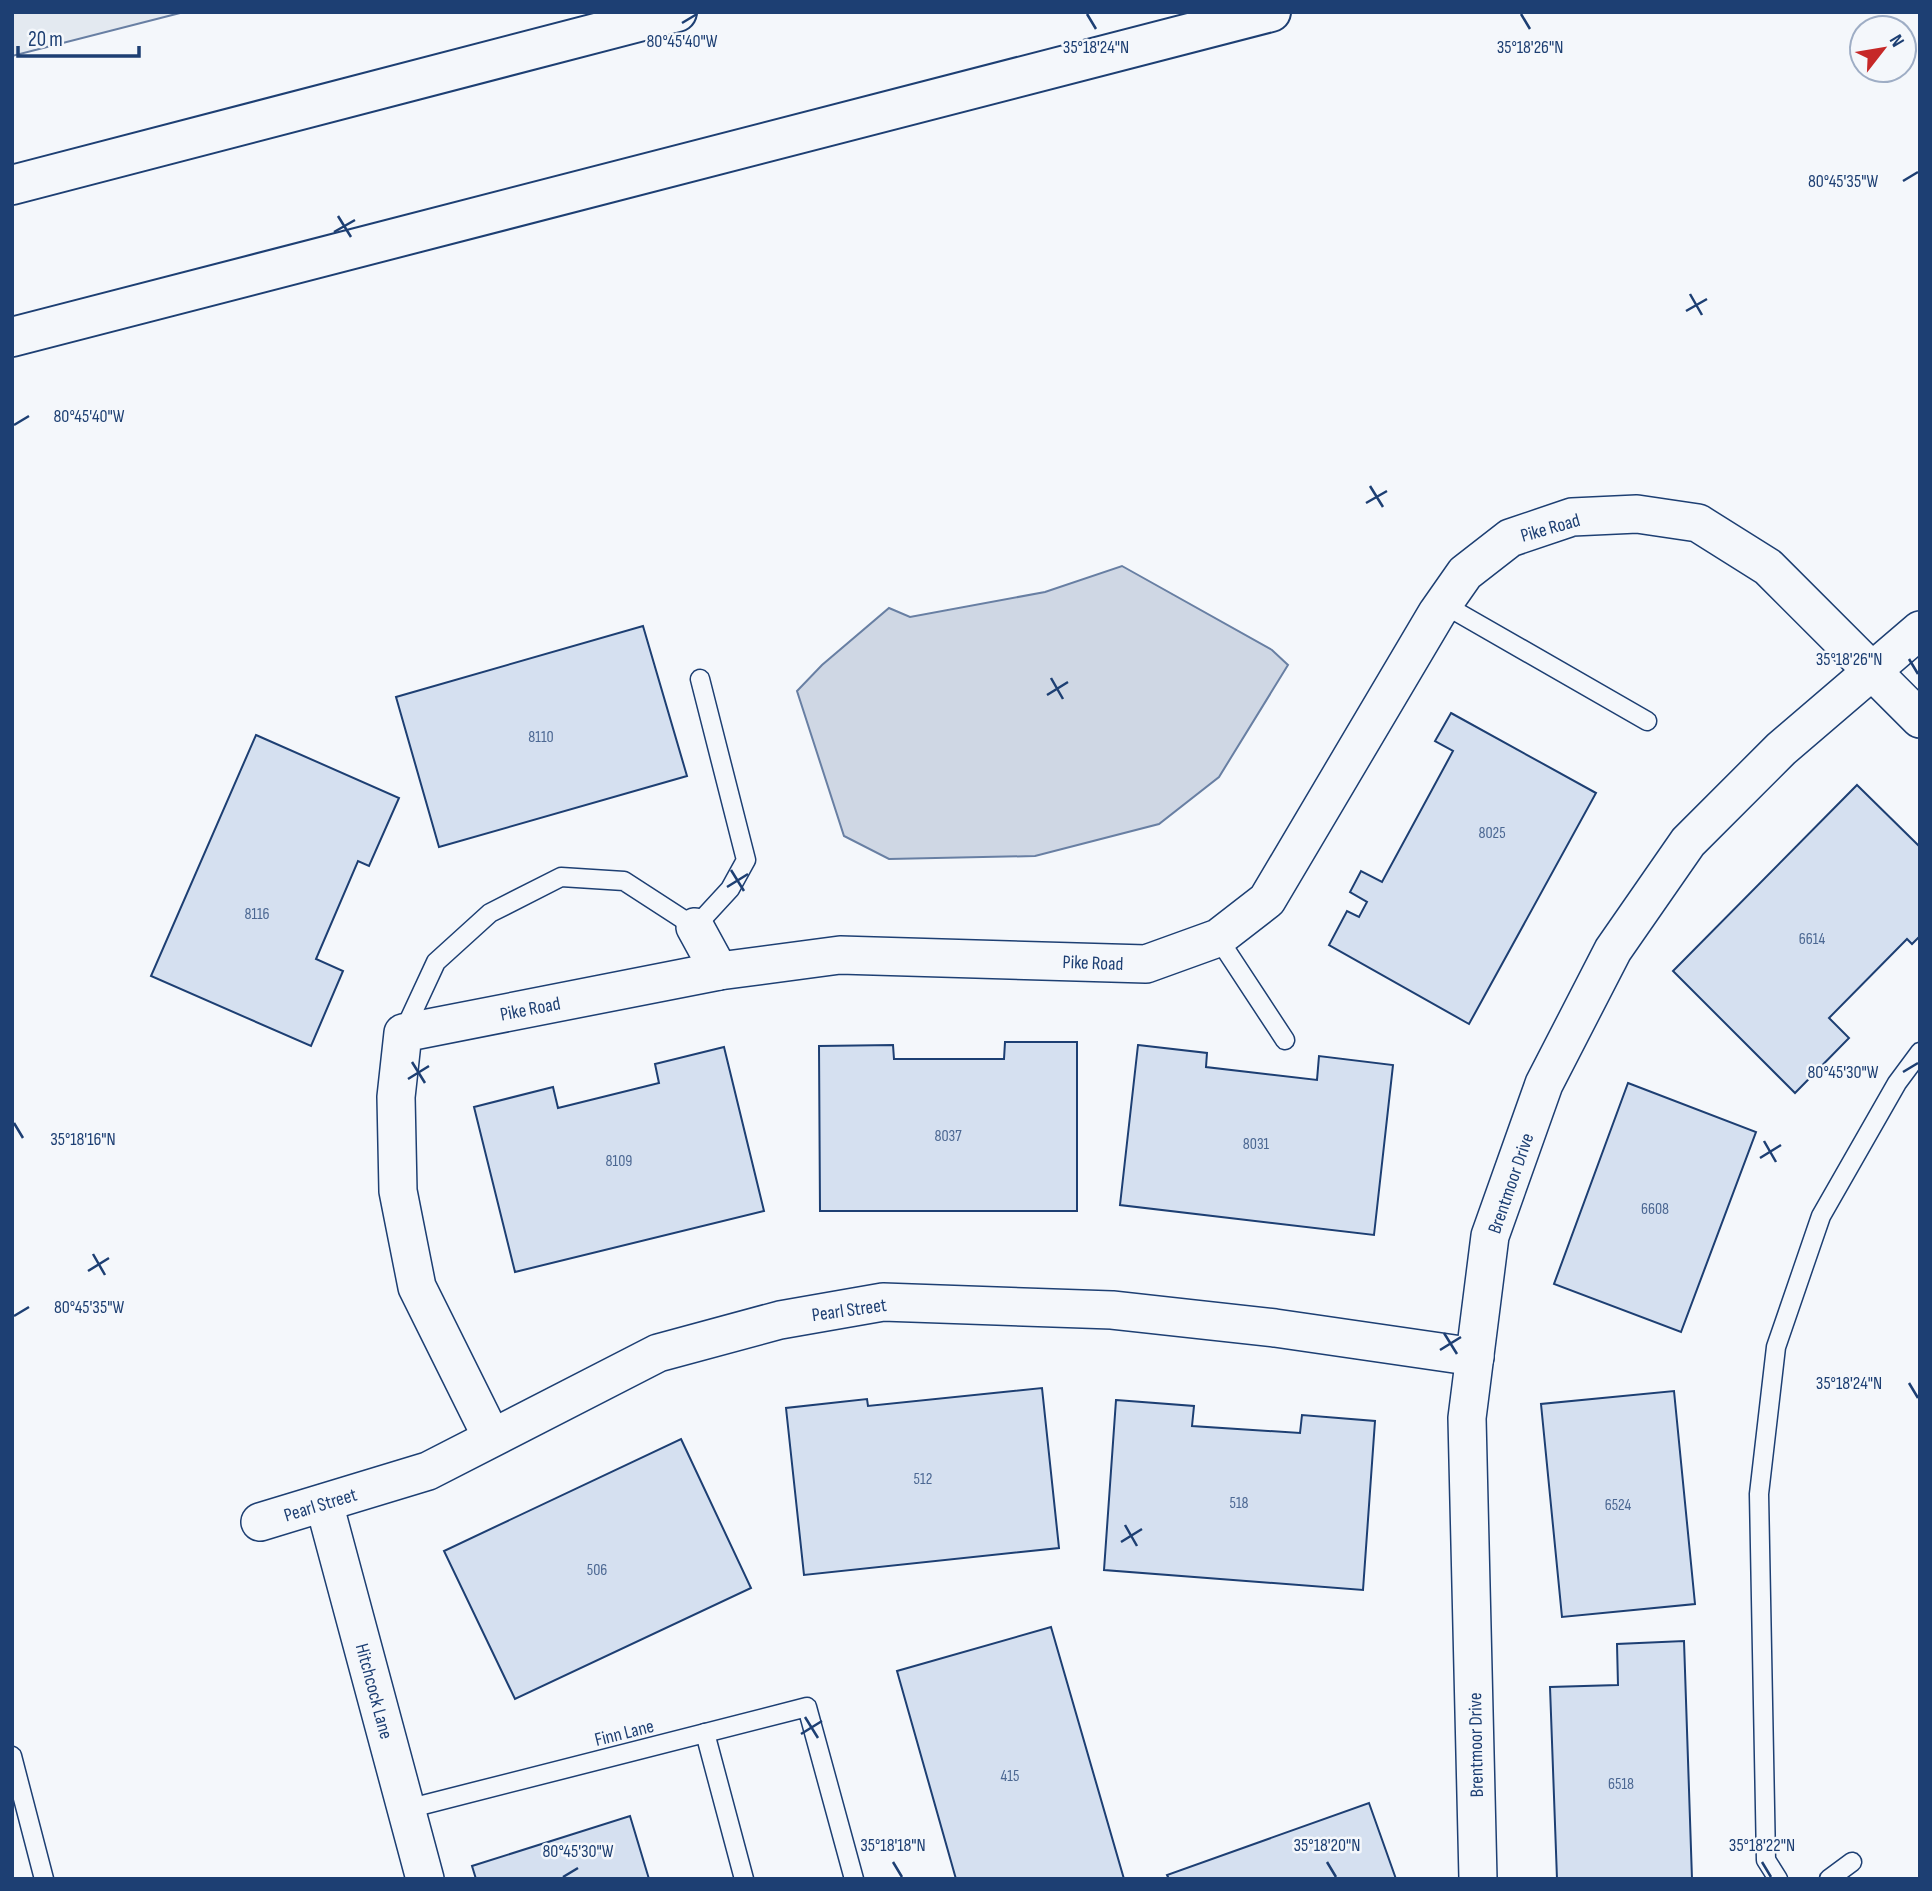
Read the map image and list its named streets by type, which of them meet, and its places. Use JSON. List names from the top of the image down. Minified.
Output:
{"streets":{"street":["Pike Road","Brentmoor Drive","Pearl Street","Hitchcock Lane"],"lane":["Finn Lane"]},"crossings":[["Pike Road","Brentmoor Drive"],["Brentmoor Drive","Pearl Street"],["Pearl Street","Hitchcock Lane"],["Hitchcock Lane","Finn Lane"]],"house_numbers":["8110","8025","8116","6614","8037","8031","8109","6608","512","518","6524","506","415","6518"],"scale_bar":"20 m","north":"top right","coordinates":["80°45'40\"W","35°18'24\"N","35°18'26\"N","80°45'35\"W","80°45'30\"W","35°18'16\"N","35°18'18\"N","35°18'20\"N","35°18'22\"N"]}
